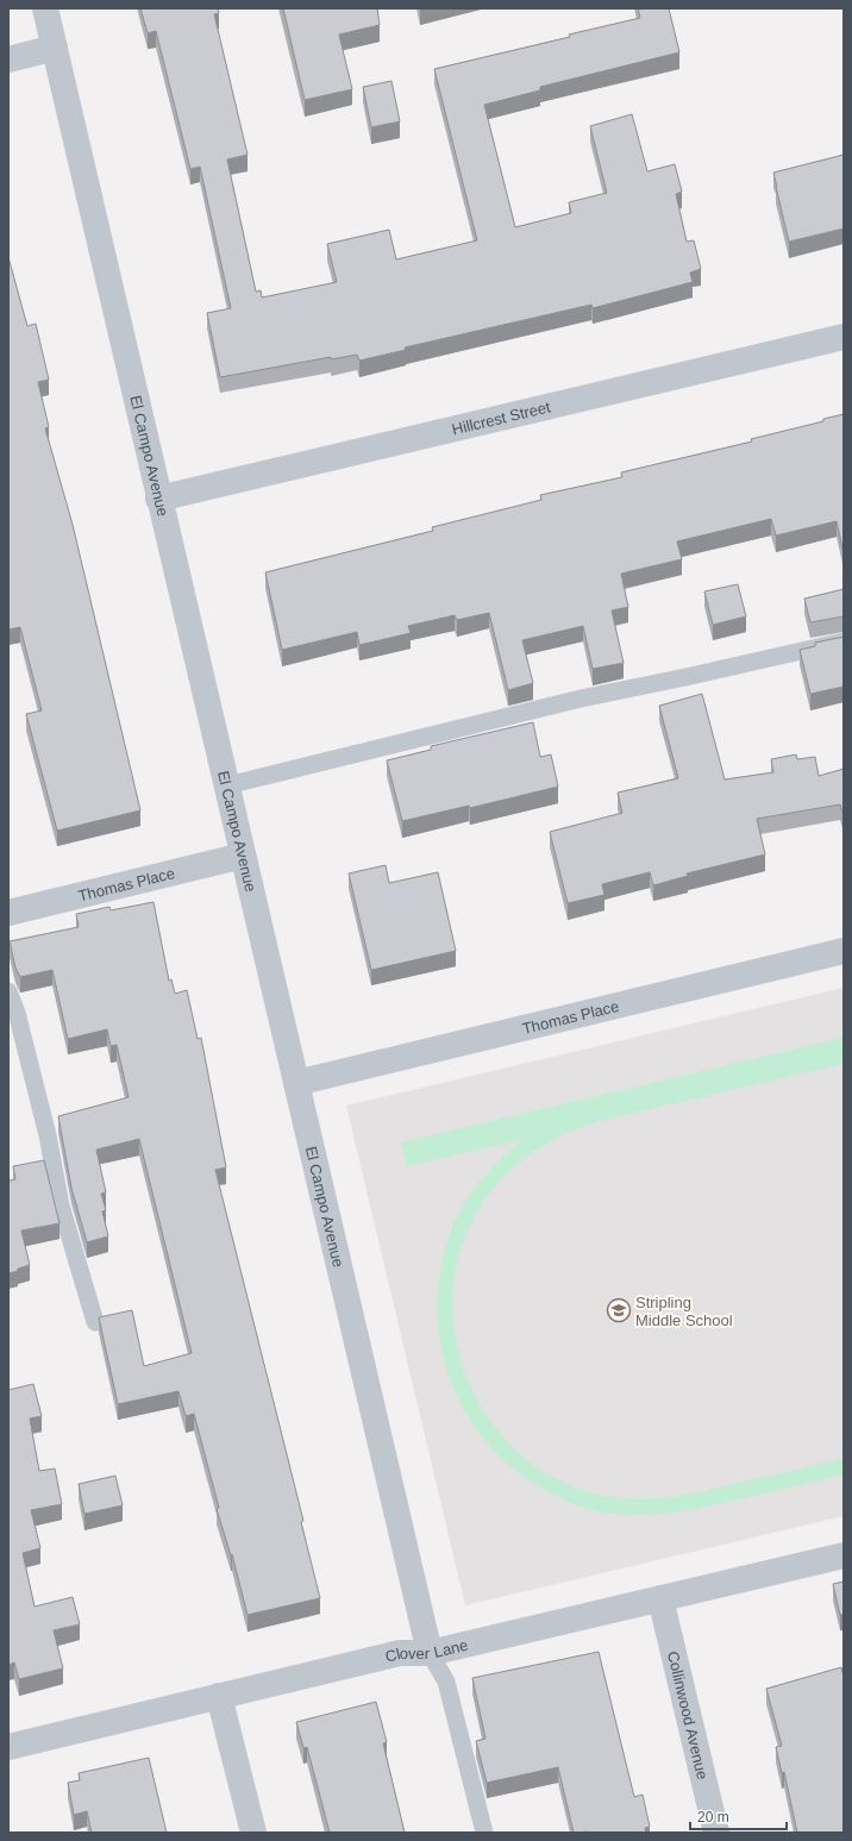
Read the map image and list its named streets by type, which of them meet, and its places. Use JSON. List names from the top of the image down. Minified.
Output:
{"streets":{"street":["Hillcrest Street","El Campo Avenue","Thomas Place","Clover Lane","Collinwood Avenue"]},"crossings":[["Hillcrest Street","El Campo Avenue"],["El Campo Avenue","Thomas Place"],["El Campo Avenue","Clover Lane"],["Clover Lane","Collinwood Avenue"]],"places":{"school or university":["Stripling Middle School"]},"scale_bar":"20 m"}
